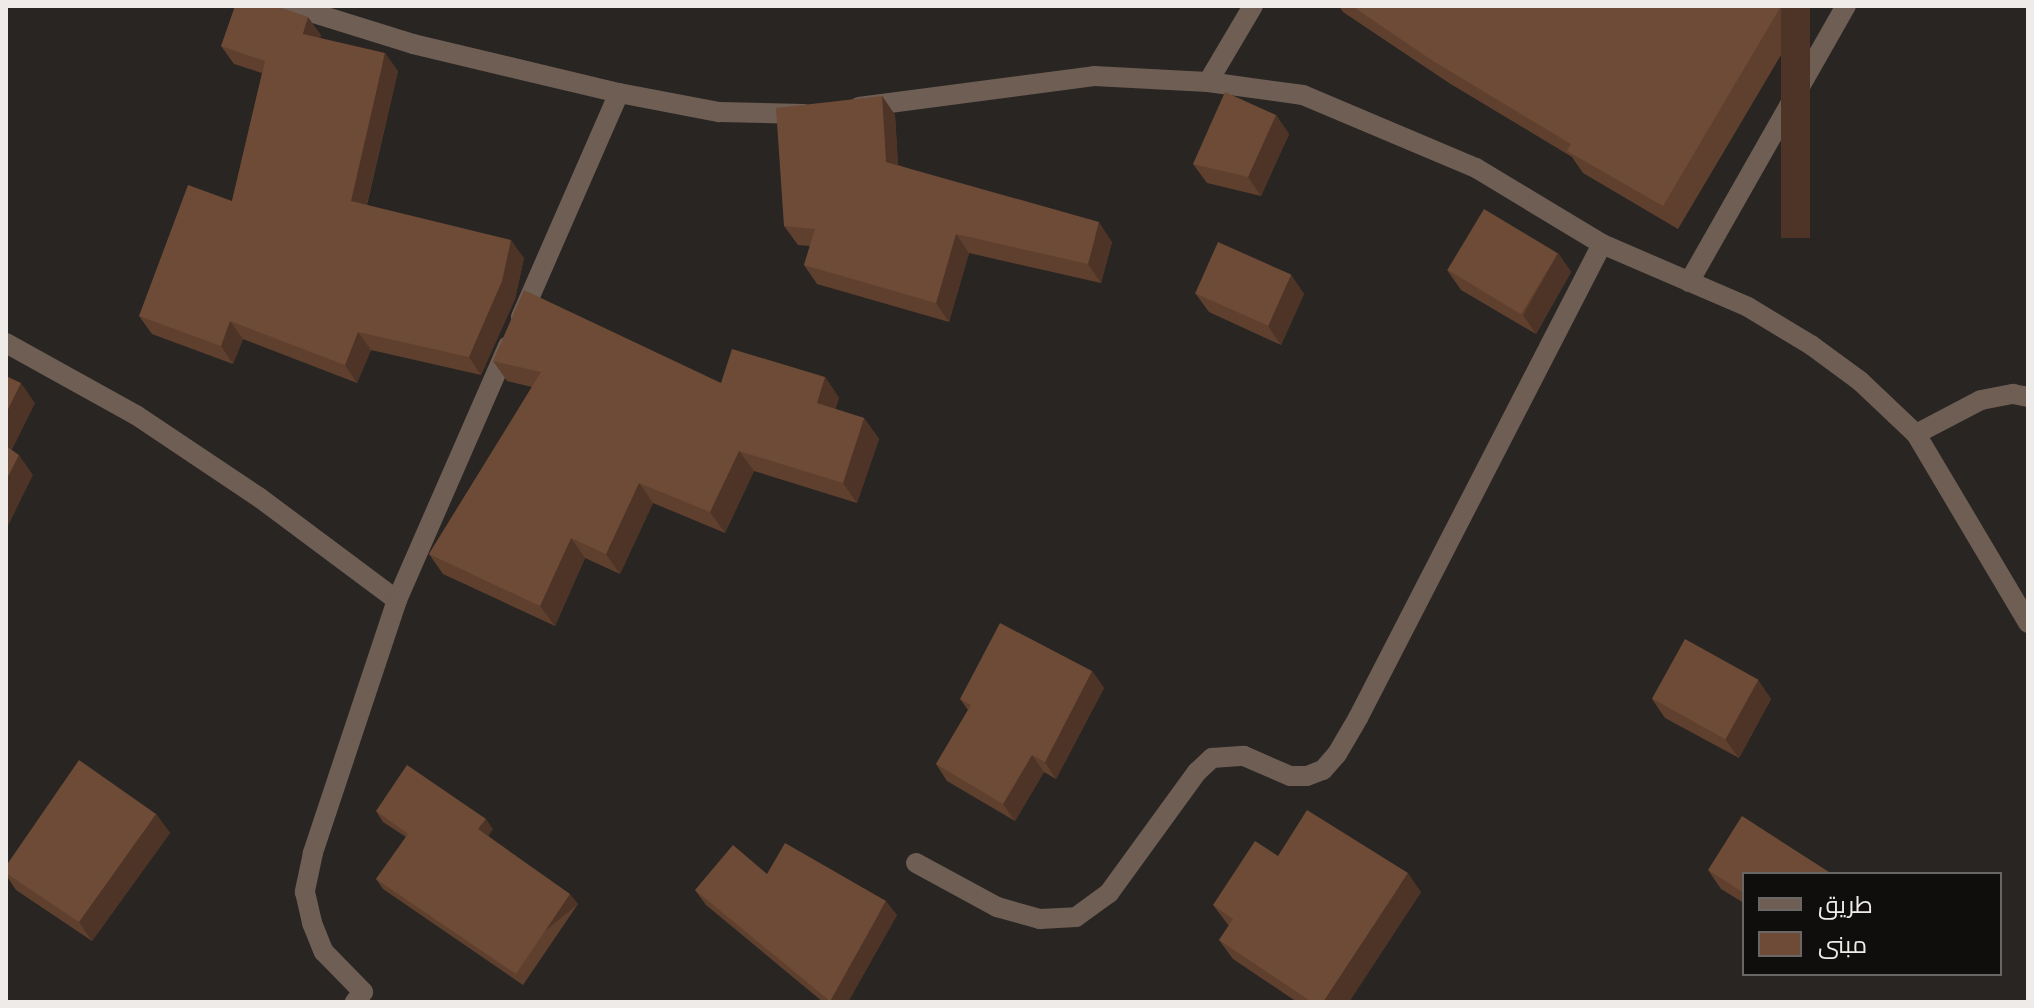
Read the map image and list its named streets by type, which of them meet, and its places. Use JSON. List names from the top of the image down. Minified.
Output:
{"legend":["طريق","مبنى"]}
